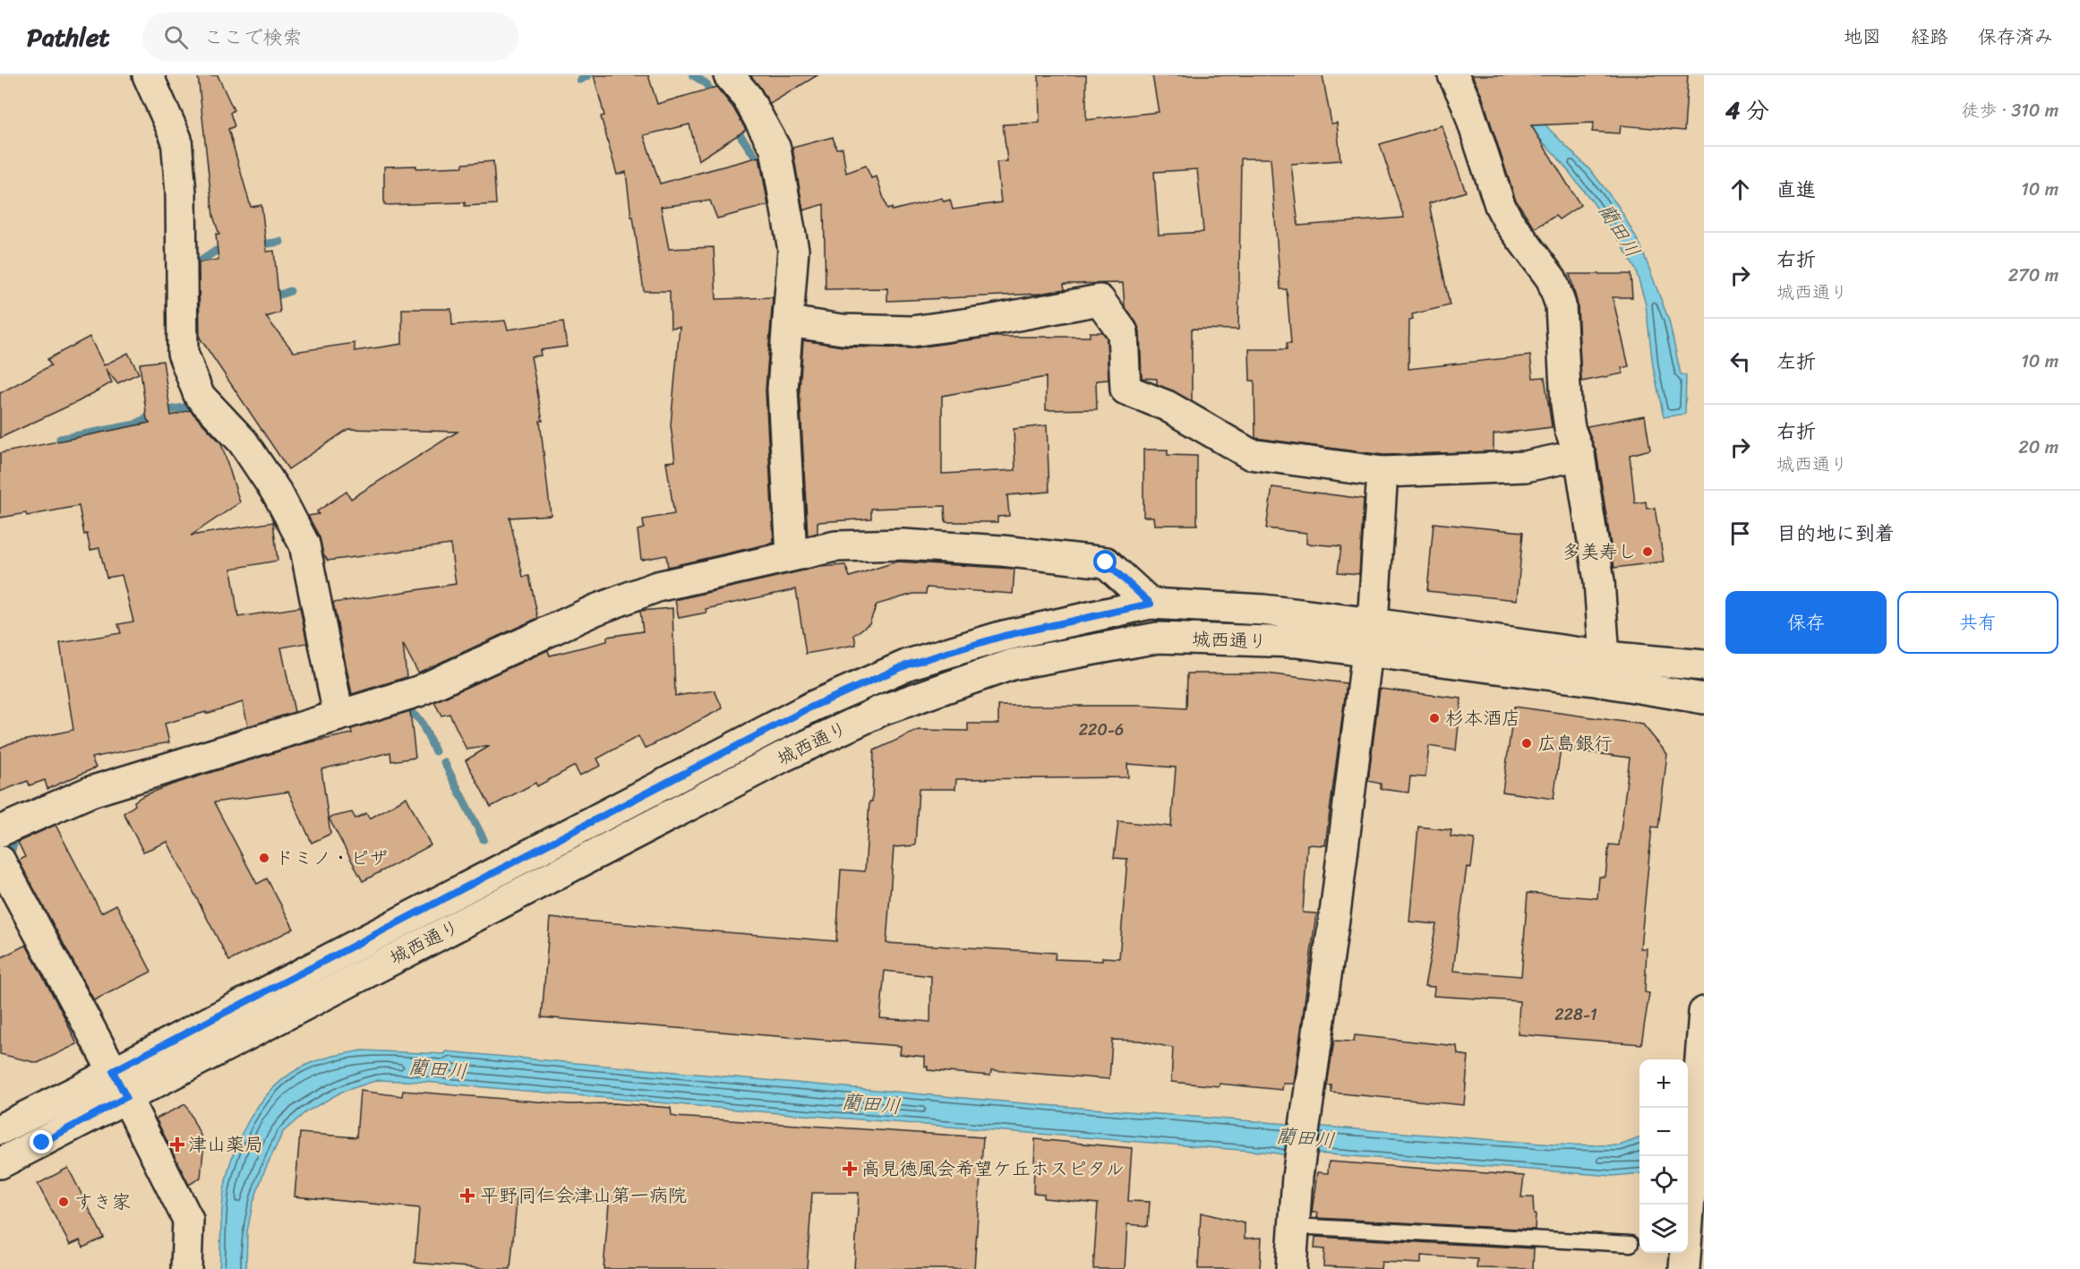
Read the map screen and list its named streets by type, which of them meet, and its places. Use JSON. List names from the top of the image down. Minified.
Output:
{"streets":{"street":["城西通り"]},"water":["藺田川"],"places":{"other":["多美寿し","杉本酒店","広島銀行","ドミノ・ピザ","すき家"],"health":["津山薬局","高見徳風会希望ケ丘ホスピタル","平野同仁会津山第一病院"]},"house_numbers":["220-6","228-1"],"page":{"header":"Pathlet","search":"ここで検索","nav":["地図","経路","保存済み"],"heading":["4 分","徒歩 · 310 m"],"list":[["直進","10 m"],["右折","城西通り","270 m"],["左折","10 m"],["右折","城西通り","20 m"],"目的地に到着"],"buttons":["保存","共有"],"map_buttons":["+","−"]}}
